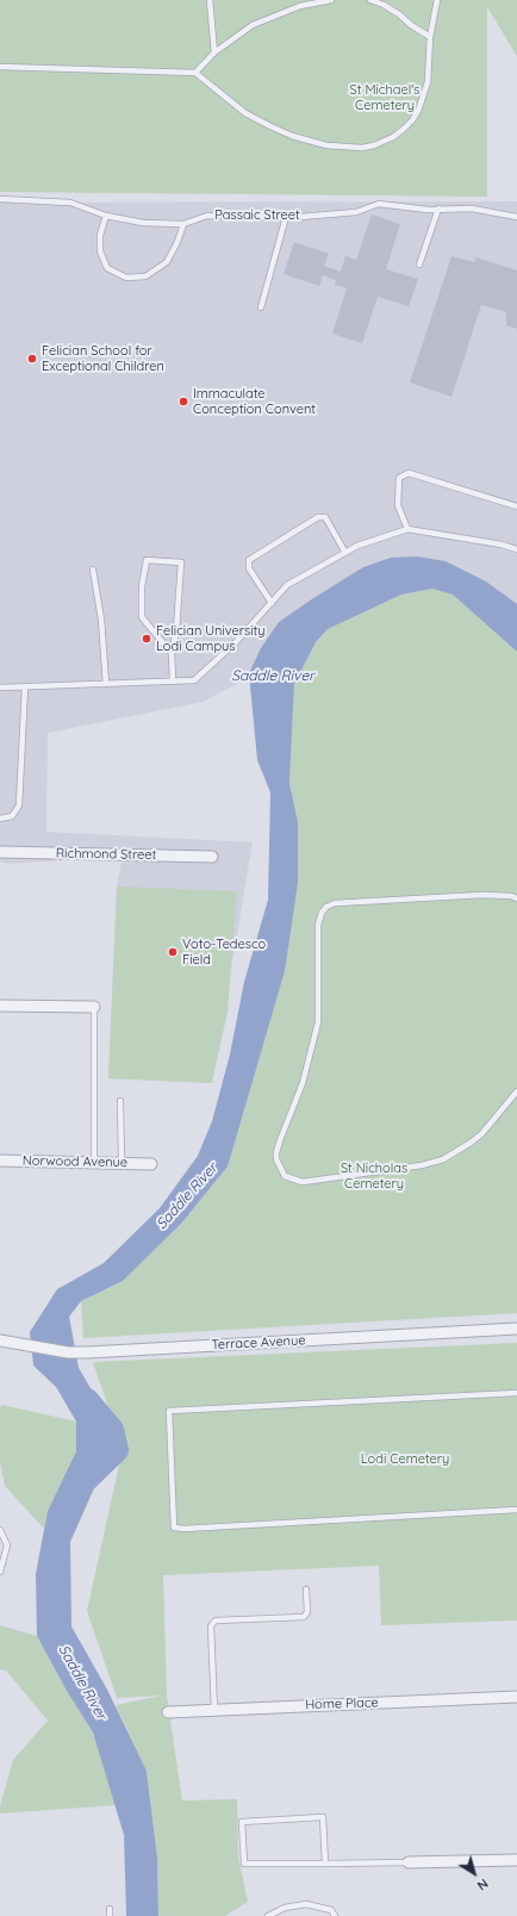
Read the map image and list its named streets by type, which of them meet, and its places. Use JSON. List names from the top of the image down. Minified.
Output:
{"streets":{"street":["Richmond Street","Norwood Avenue","Terrace Avenue","Home Place"],"lane":["Passaic Street"]},"water":["Saddle River"],"parks":["St Michael's Cemetery","St Nicholas Cemetery","Lodi Cemetery"],"places":["Felician School for Exceptional Children","Immaculate Conception Convent","Felician University Lodi Campus","Voto-Tedesco Field"],"north":"bottom right"}
